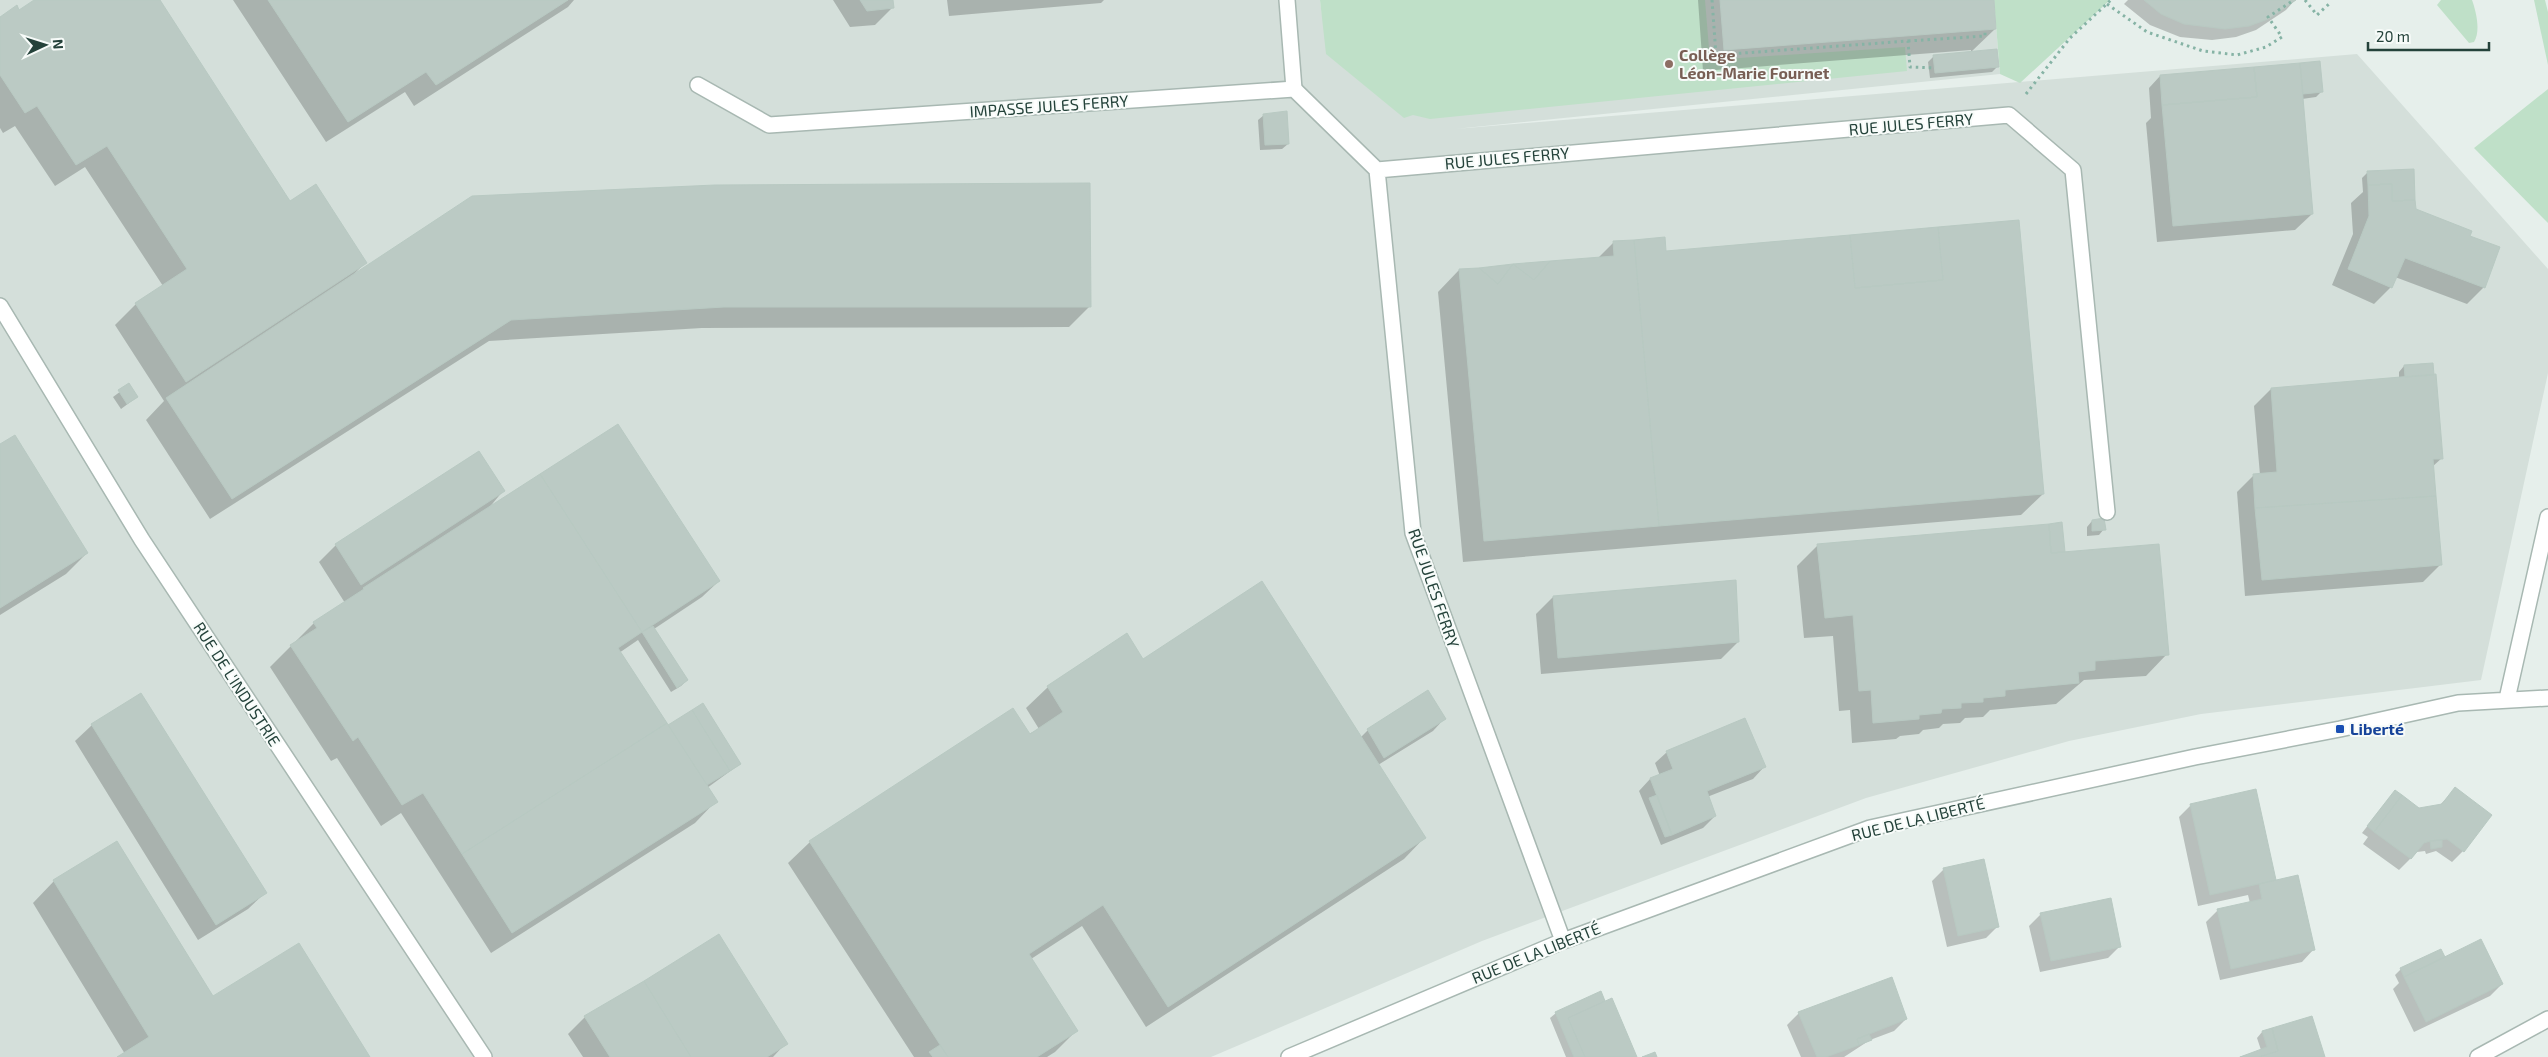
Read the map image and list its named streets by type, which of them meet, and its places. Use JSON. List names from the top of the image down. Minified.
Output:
{"streets":{"street":["IMPASSE JULES FERRY","RUE JULES FERRY","RUE DE L'INDUSTRIE","RUE DE LA LIBERTÉ"]},"crossings":[["RUE JULES FERRY","RUE DE LA LIBERTÉ"]],"places":{"other":["Collège Léon-Marie Fournet"],"transit":["Liberté"]},"scale_bar":"20 m","north":"right"}
